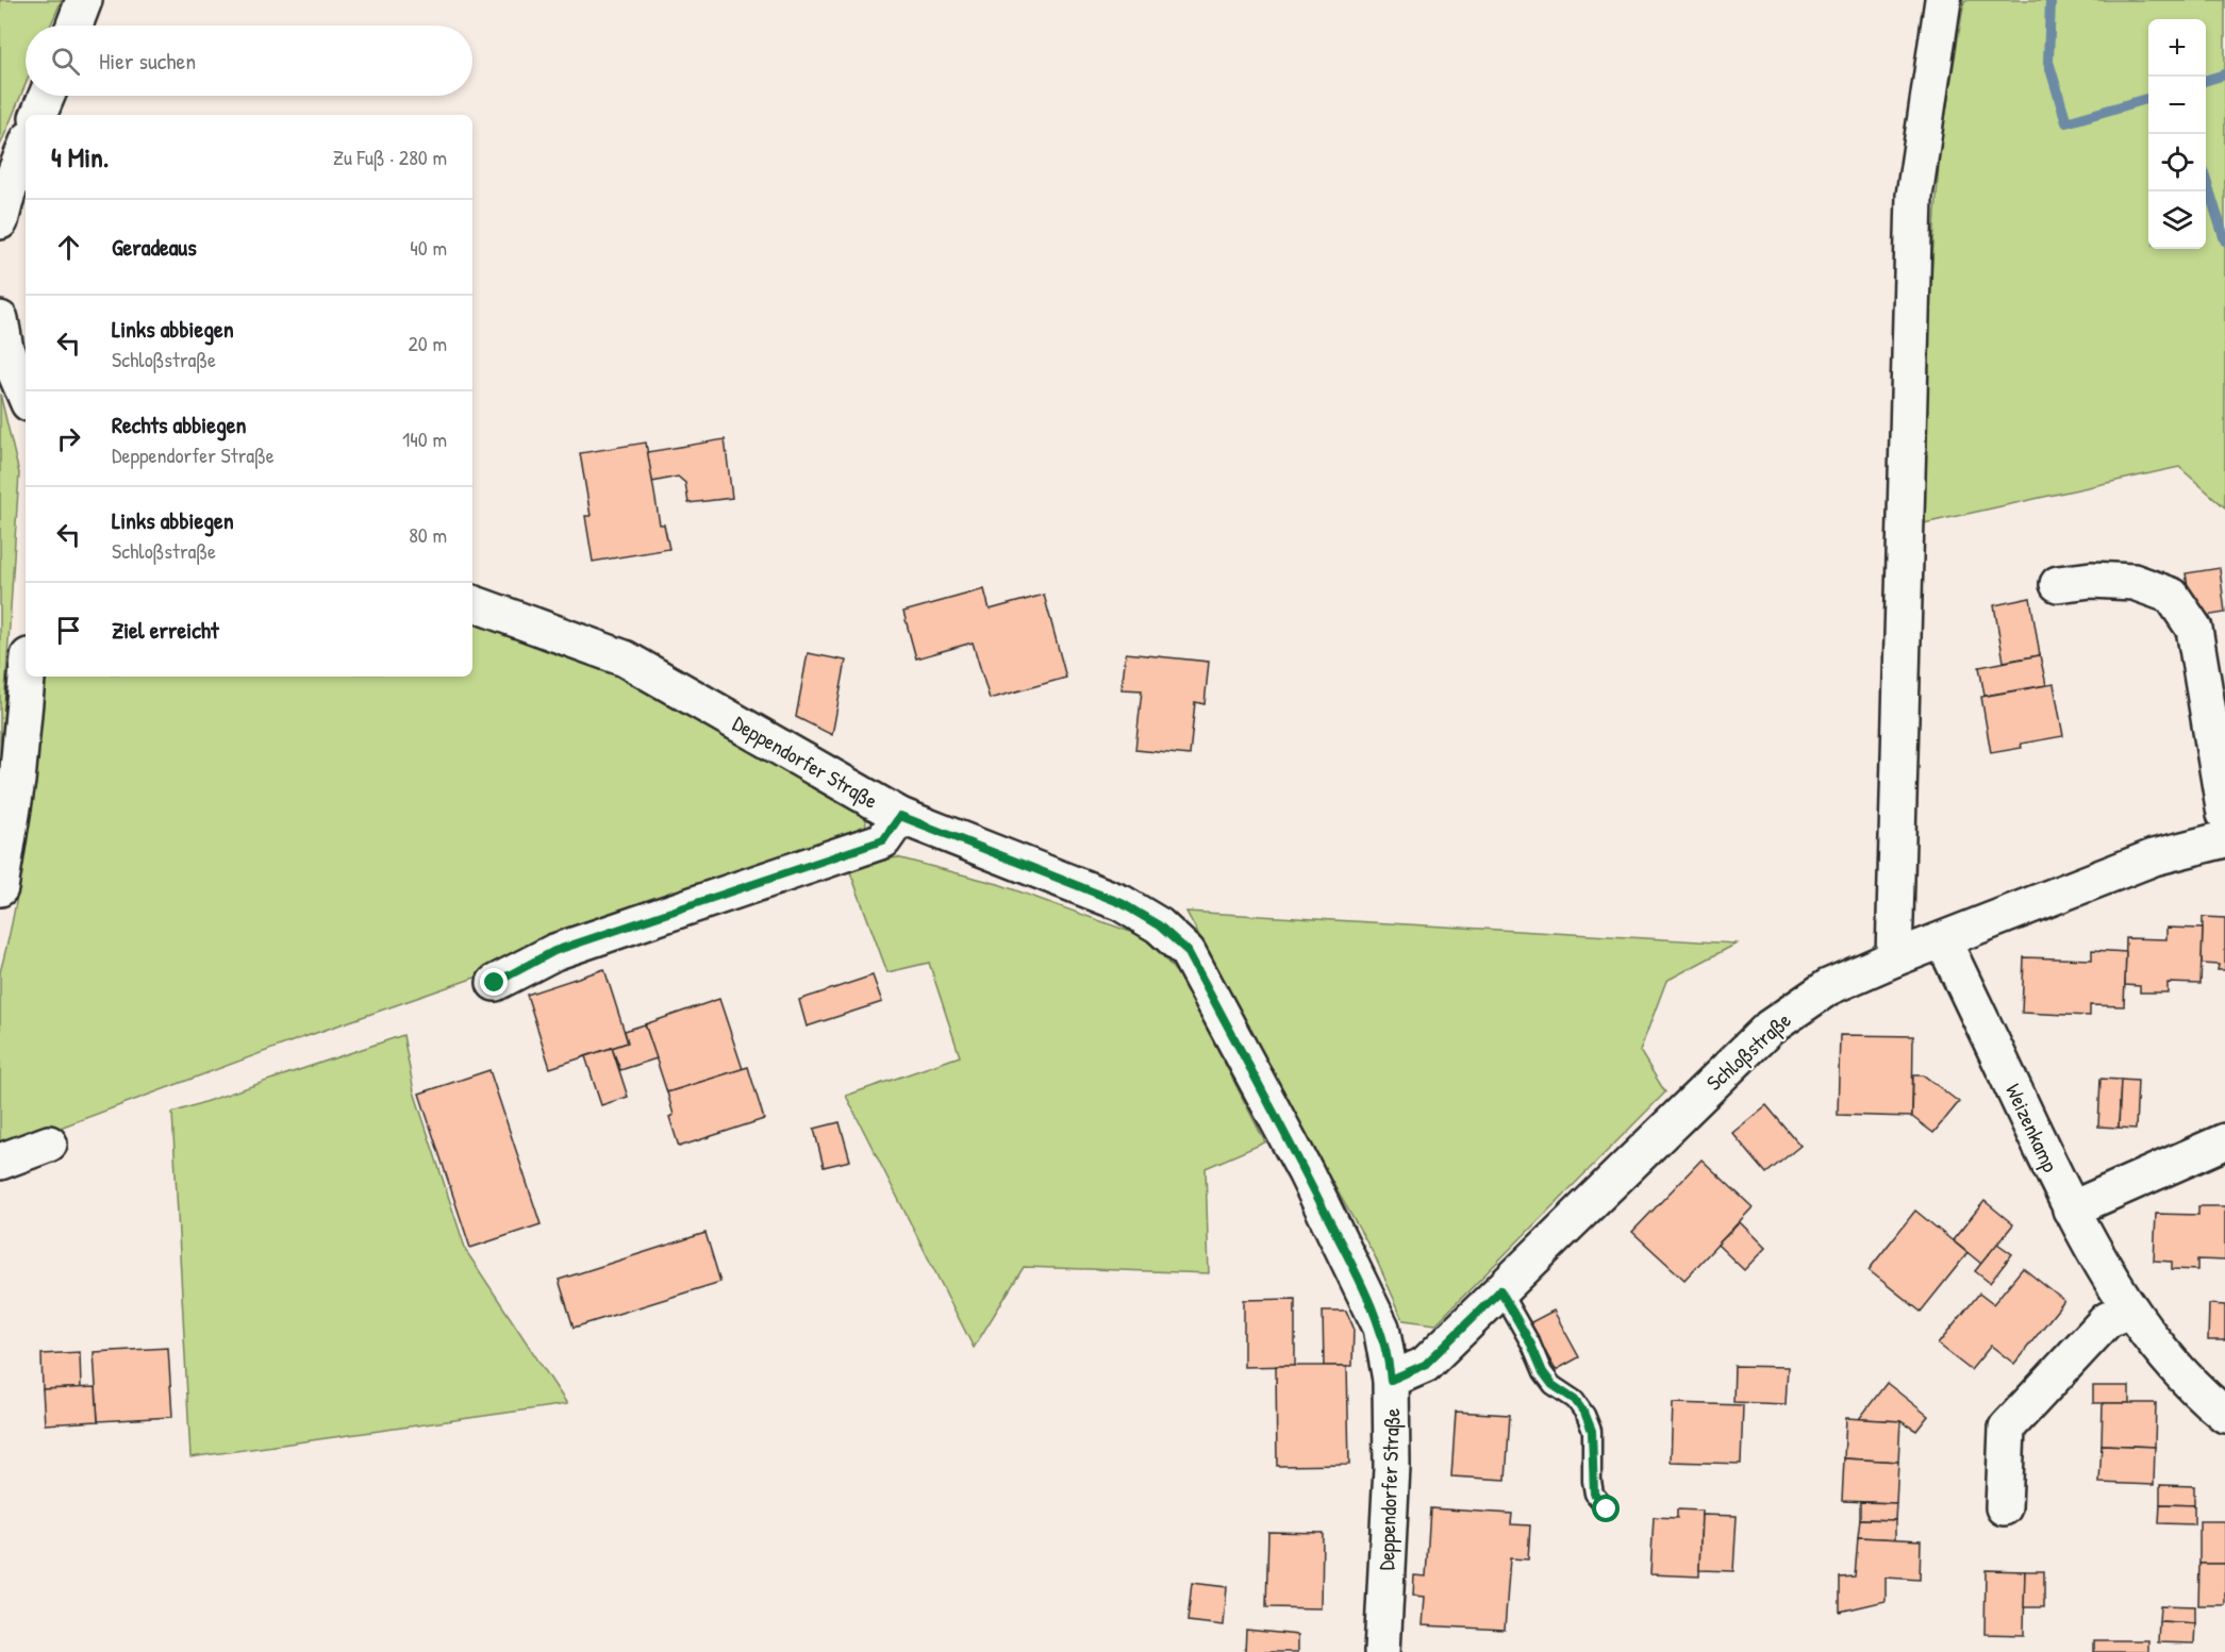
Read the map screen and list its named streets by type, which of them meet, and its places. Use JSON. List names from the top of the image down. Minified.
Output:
{"streets":{"street":["Deppendorfer Straße","Schloßstraße","Weizenkamp"]},"crossings":[["Deppendorfer Straße","Schloßstraße"],["Schloßstraße","Weizenkamp"]],"page":{"map_buttons":["+","−"],"search":"Hier suchen","heading":["4 Min.","Zu Fuß · 280 m"],"list":[["Geradeaus","40 m"],["Links abbiegen","Schloßstraße","20 m"],["Rechts abbiegen","Deppendorfer Straße","140 m"],["Links abbiegen","Schloßstraße","80 m"],"Ziel erreicht"]}}
